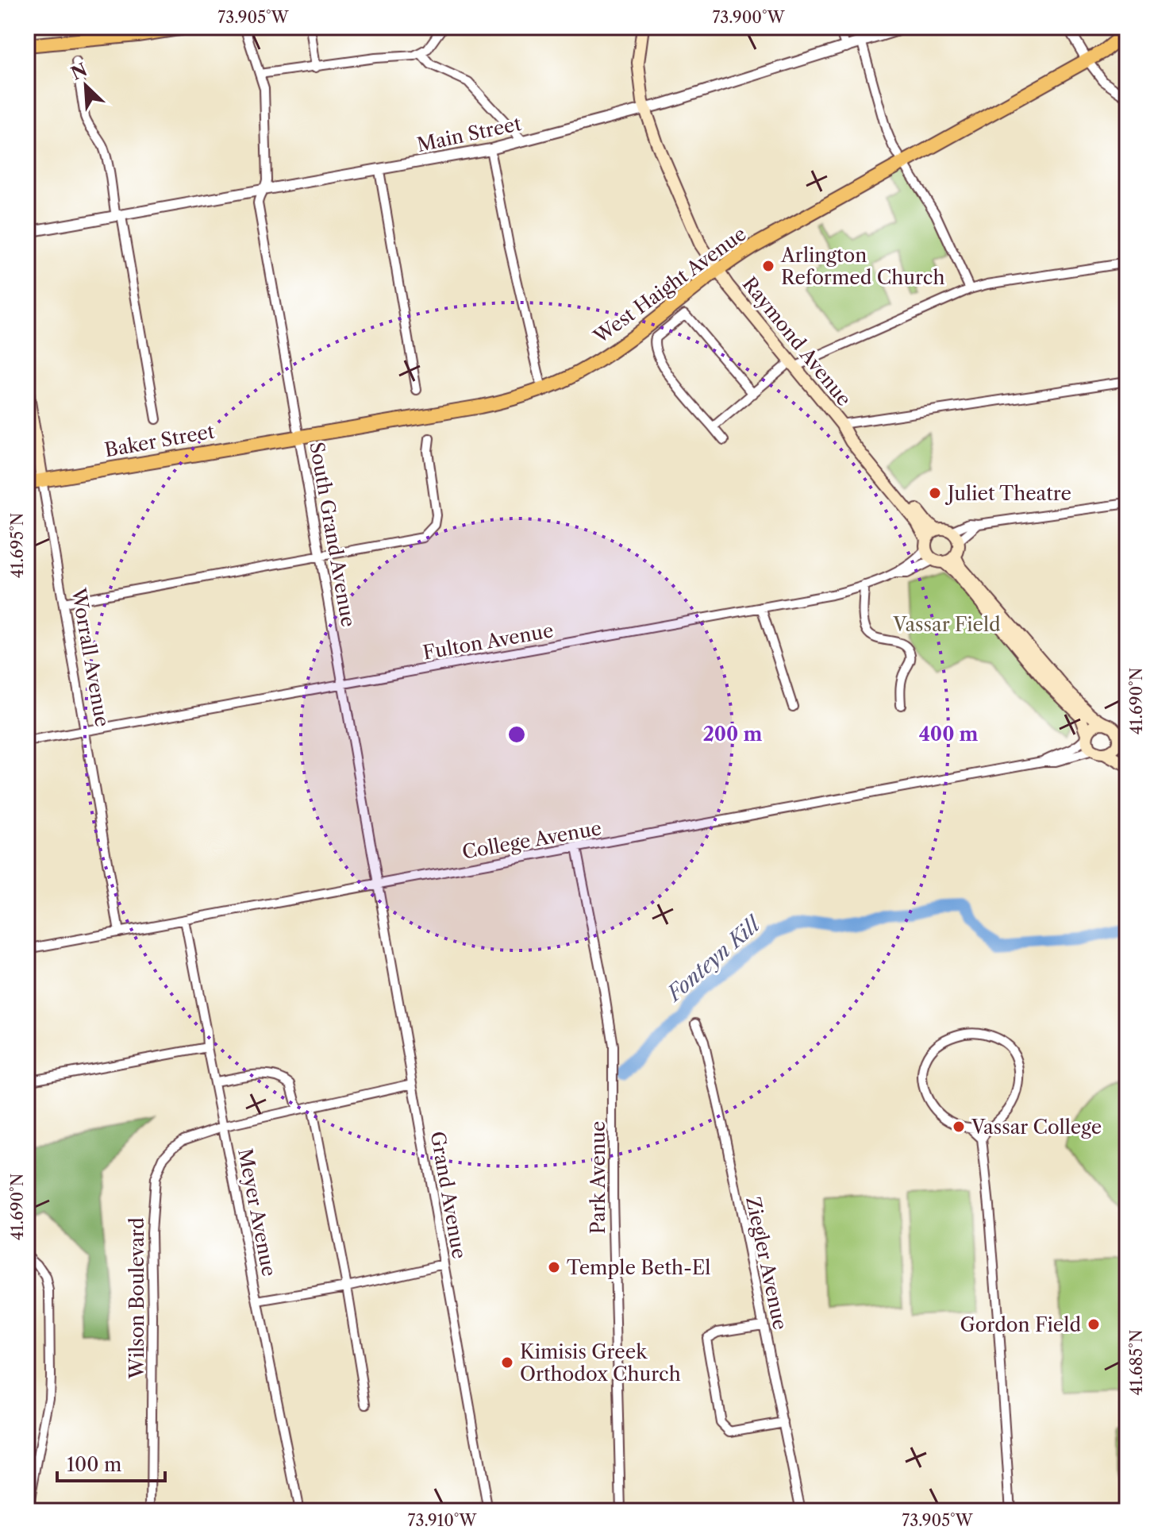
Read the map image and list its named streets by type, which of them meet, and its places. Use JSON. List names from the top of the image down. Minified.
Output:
{"streets":{"highway":["West Haight Avenue","Baker Street"],"main road":["Raymond Avenue","Worrall Avenue"],"street":["Main Street","South Grand Avenue","Fulton Avenue","College Avenue","Park Avenue","Grand Avenue","Meyer Avenue","Ziegler Avenue","Wilson Boulevard"]},"crossings":[["Main Street","Raymond Avenue"],["Main Street","South Grand Avenue"],["West Haight Avenue","Raymond Avenue"],["West Haight Avenue","Baker Street"],["West Haight Avenue","South Grand Avenue"],["Raymond Avenue","Fulton Avenue"],["Baker Street","South Grand Avenue"],["Baker Street","Worrall Avenue"],["South Grand Avenue","Fulton Avenue"],["South Grand Avenue","College Avenue"],["South Grand Avenue","Grand Avenue"],["Fulton Avenue","Worrall Avenue"],["Worrall Avenue","College Avenue"],["College Avenue","Park Avenue"],["College Avenue","Grand Avenue"],["College Avenue","Meyer Avenue"],["Grand Avenue","Wilson Boulevard"],["Meyer Avenue","Wilson Boulevard"]],"water":["Fonteyn Kill"],"parks":["Vassar Field"],"places":["Arlington Reformed Church","Juliet Theatre","Vassar College","Temple Beth-El","Gordon Field","Kimisis Greek Orthodox Church"],"scale_bar":"100 m","north":"top left","coordinates":["73.905°W","73.900°W","41.695°N","41.690°N","41.685°N","73.910°W"],"rings":["200 m","400 m"]}
